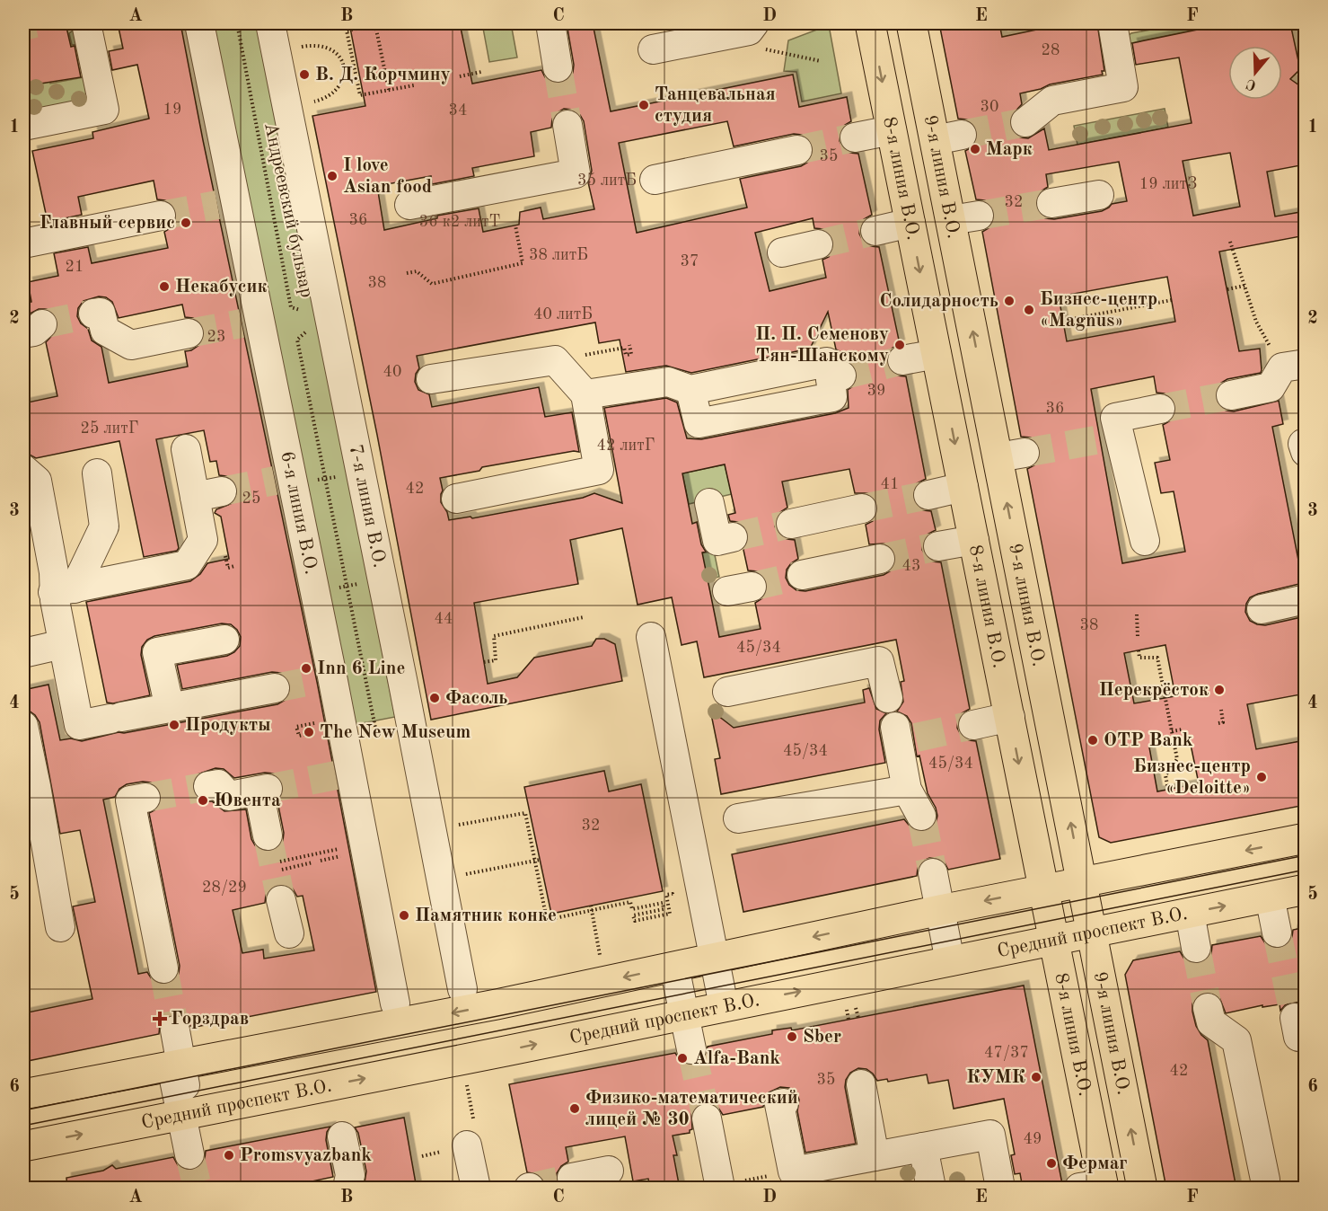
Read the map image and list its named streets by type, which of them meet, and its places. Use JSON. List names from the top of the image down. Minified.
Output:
{"streets":{"main road":["8-я линия В.О.","9-я линия В.О.","Средний проспект В.О."],"street":["7-я линия В.О.","6-я линия В.О."],"path":["Андреевский бульвар"]},"crossings":[["8-я линия В.О.","Средний проспект В.О."],["9-я линия В.О.","Средний проспект В.О."]],"one_way":["8-я линия В.О.","9-я линия В.О."],"places":{"other":["В. Д. Корчмину","Танцевальная студия","Марк","I love Asian food","Главный сервис","Некабусик","Солидарность","Бизнес-центр «Magnus»","П. П. Семенову Тян-Шанскому","Inn 6 Line","Перекрёсток","Фасоль","Продукты","The New Museum","OTP Bank","Бизнес-центр «Deloitte»","Ювента","Памятник конке","Sber","Alfa-Bank","КУМК","Физико-математический лицей № 30","Promsvyazbank","Фермаг"],"health":["Горздрав"]},"house_numbers":["28","30","19","34","35","35 литБ","19 литЗ","32","36","36 к2 литТ","38 литБ","37","21","38","40 литБ","23","40","39","36","25 литГ","42 литГ","41","42","25","43","44","38","45/34","45/34","45/34","32","28/29","47/37","42","35","49"],"north":"bottom","grid":{"columns":["A","B","C","D","E","F"],"rows":["1","2","3","4","5","6"]}}
